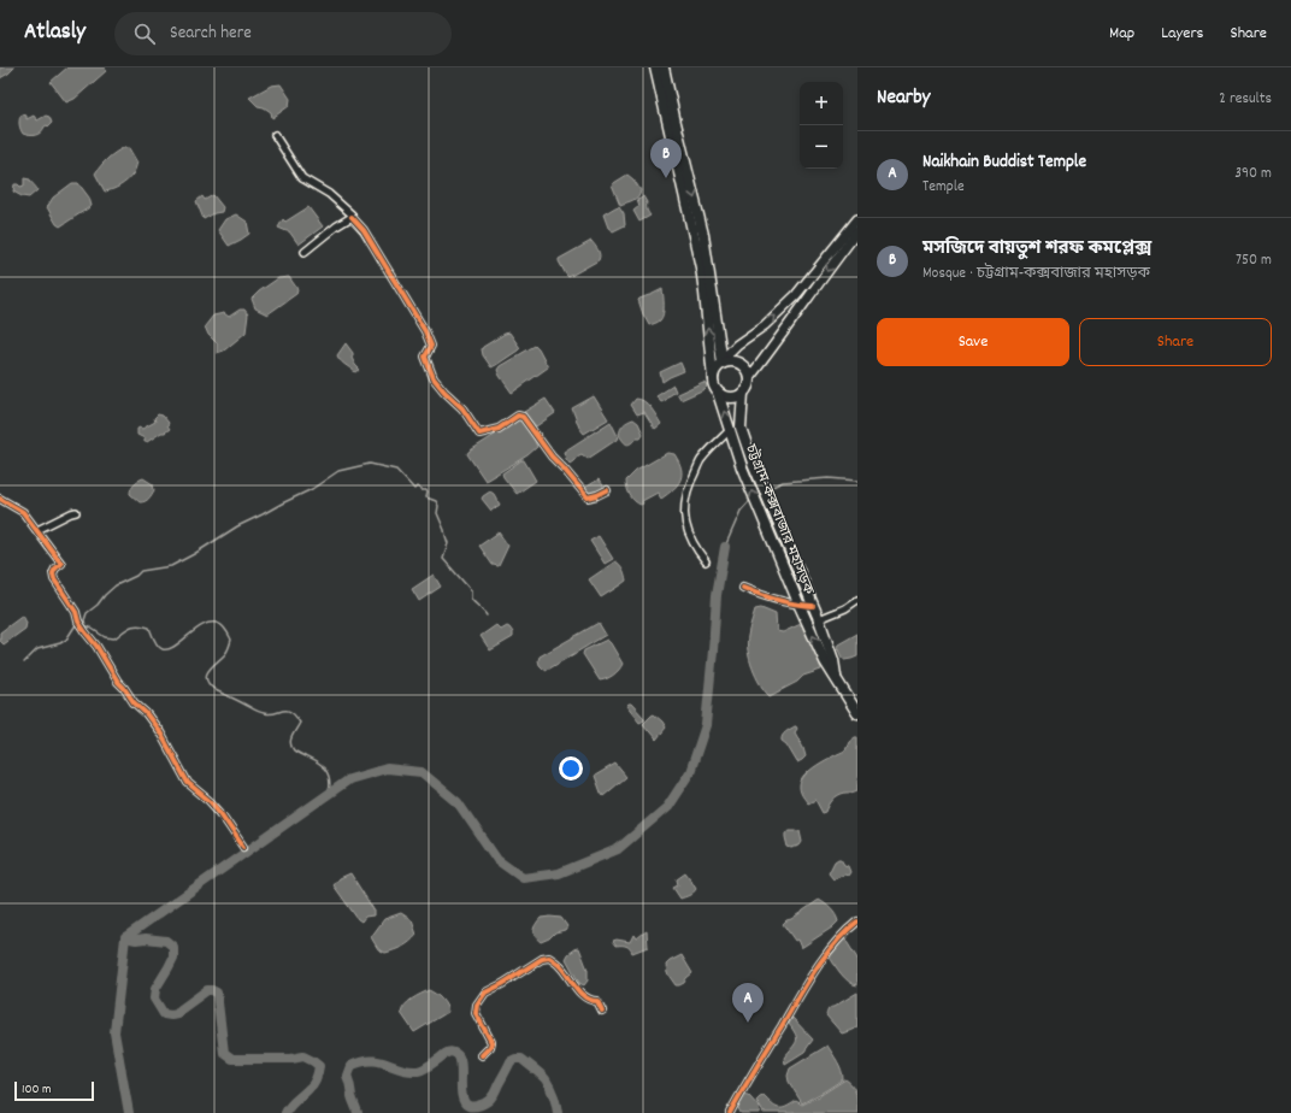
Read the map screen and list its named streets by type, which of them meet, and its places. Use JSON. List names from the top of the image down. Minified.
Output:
{"streets":{"highway":["চট্টগ্রাম-কক্সবাজার মহাসড়ক"]},"scale_bar":"100 m","page":{"header":"Atlasly","search":"Search here","nav":["Map","Layers","Share"],"heading":["Nearby","2 results"],"map_buttons":["+","−"],"list":[{"mark":"A","name":"Naikhain Buddist Temple","note":"Temple","value":"390 m"},{"mark":"B","name":"মসজিদে বায়তুশ শরফ কমপ্লেক্স","note":"Mosque · চট্টগ্রাম-কক্সবাজার মহাসড়ক","value":"750 m"}],"pins":["B","A"],"buttons":["Save","Share"],"scale":"100 m"}}
